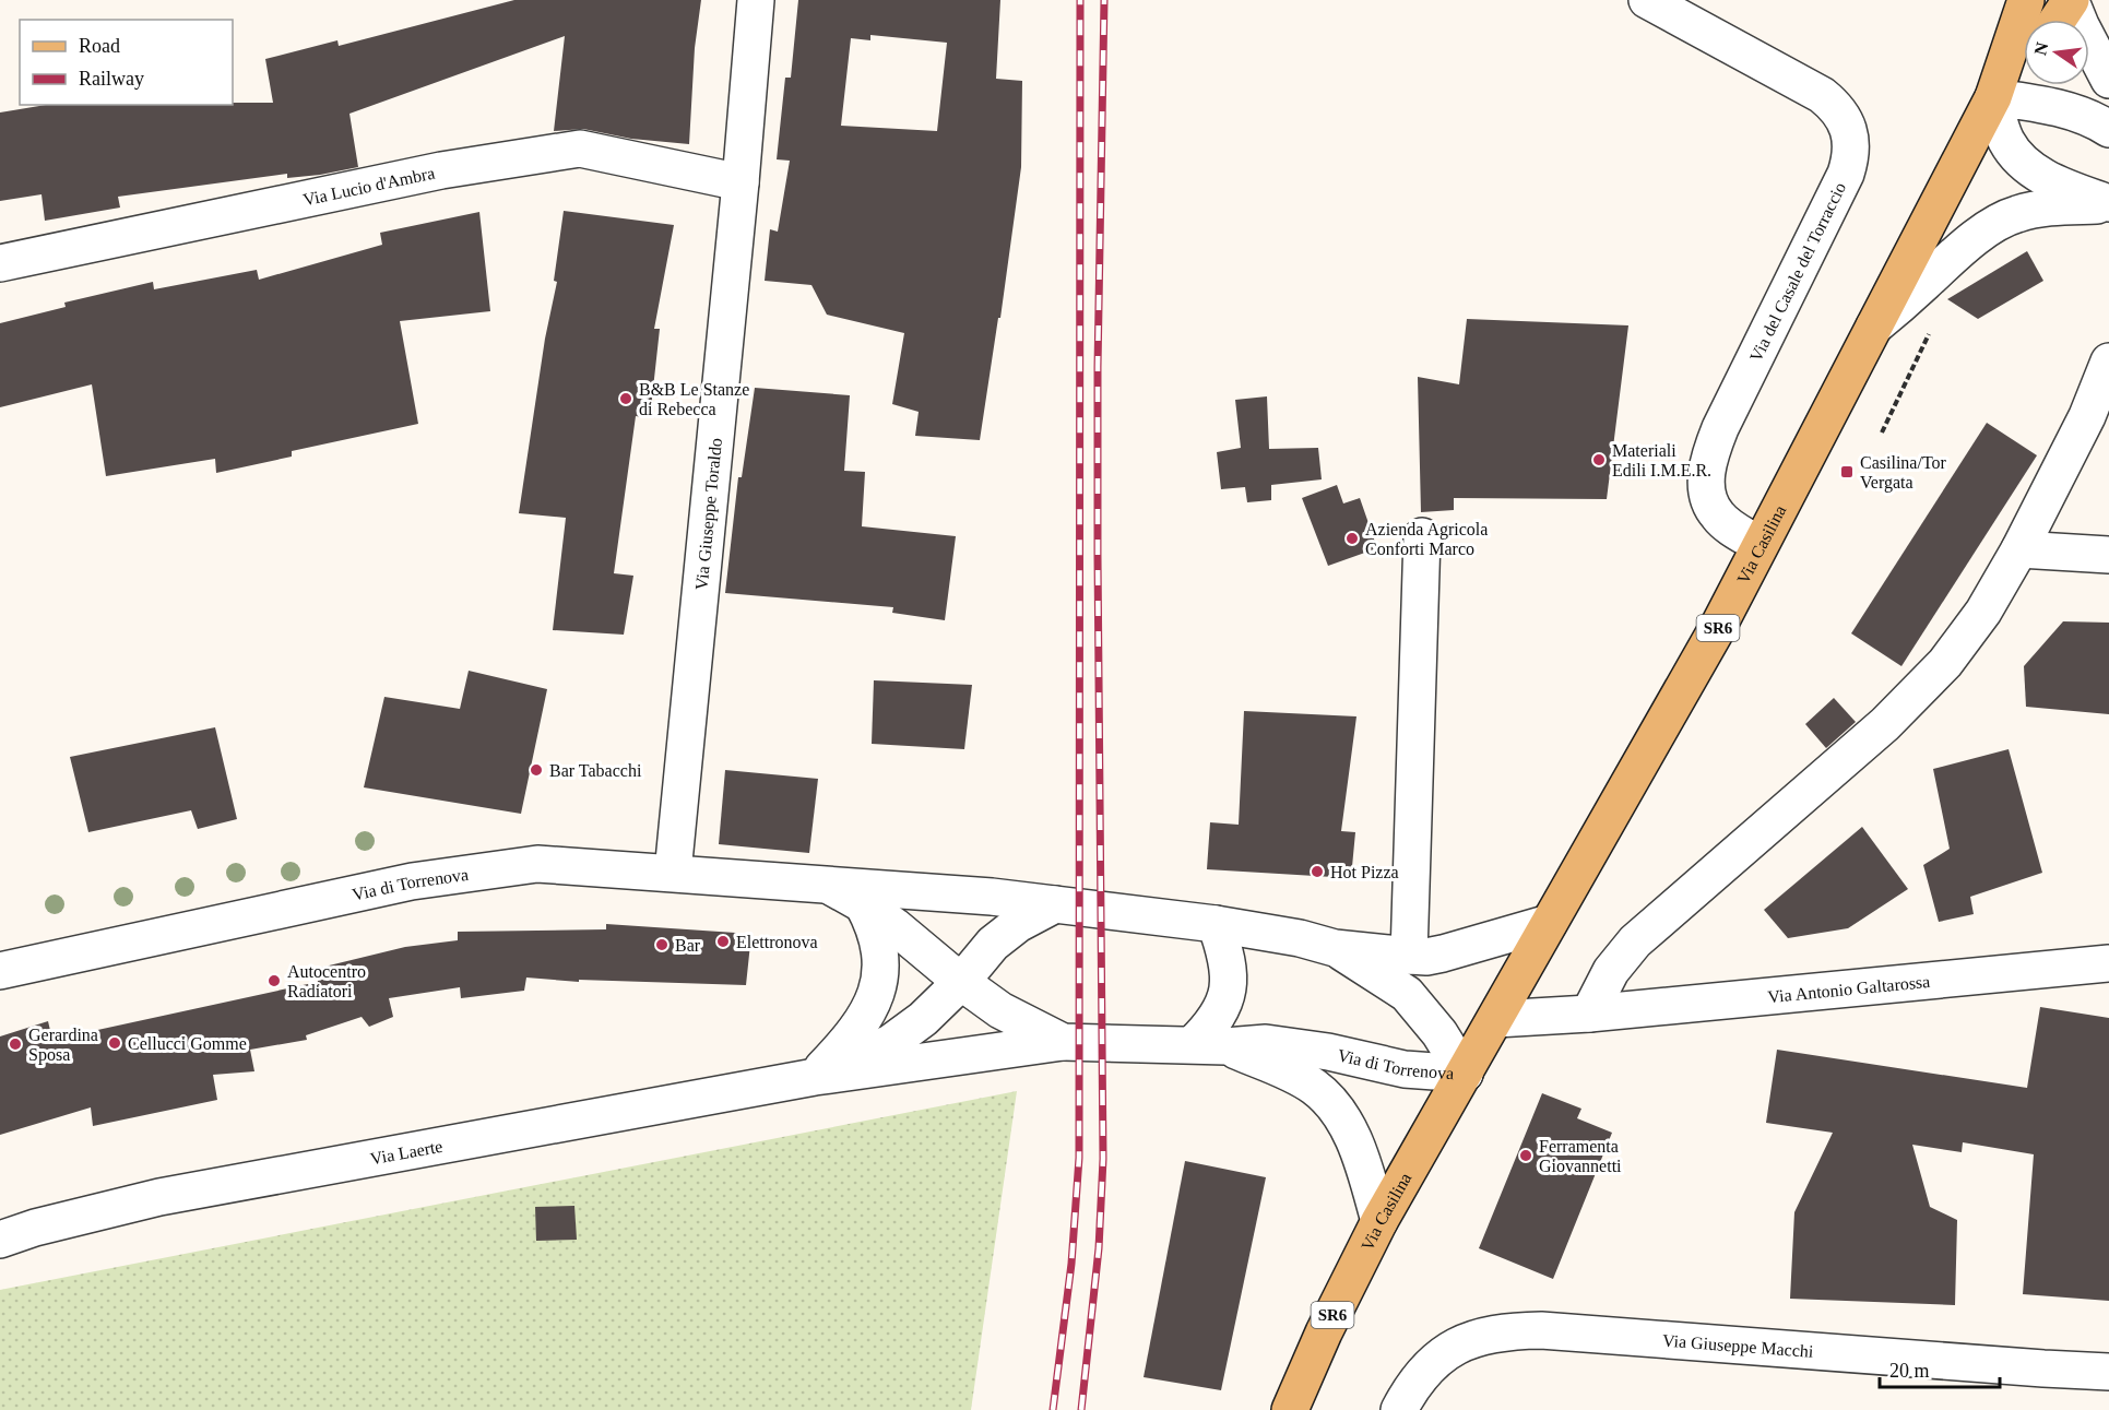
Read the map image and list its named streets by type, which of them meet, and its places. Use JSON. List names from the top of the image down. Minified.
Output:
{"streets":{"main road":["Via Casilina","SR6"],"street":["Via Lucio d'Ambra","Via del Casale del Torraccio","Via Giuseppe Toraldo","Via di Torrenova","Via Antonio Galtarossa","Via Laerte","Via Giuseppe Macchi"]},"crossings":[["Via Lucio d'Ambra","Via Giuseppe Toraldo"],["Via del Casale del Torraccio","Via Casilina"],["Via Giuseppe Toraldo","Via di Torrenova"],["Via Casilina","Via di Torrenova"]],"places":{"other":["B&B Le Stanze di Rebecca","Materiali Edili I.M.E.R.","Azienda Agricola Conforti Marco","Bar Tabacchi","Hot Pizza","Elettronova","Bar","Autocentro Radiatori","Cellucci Gomme","Gerardina Sposa","Ferramenta Giovannetti"],"transit":["Casilina/Tor Vergata"]},"legend":["Road","Railway"],"scale_bar":"20 m","north":"left"}
